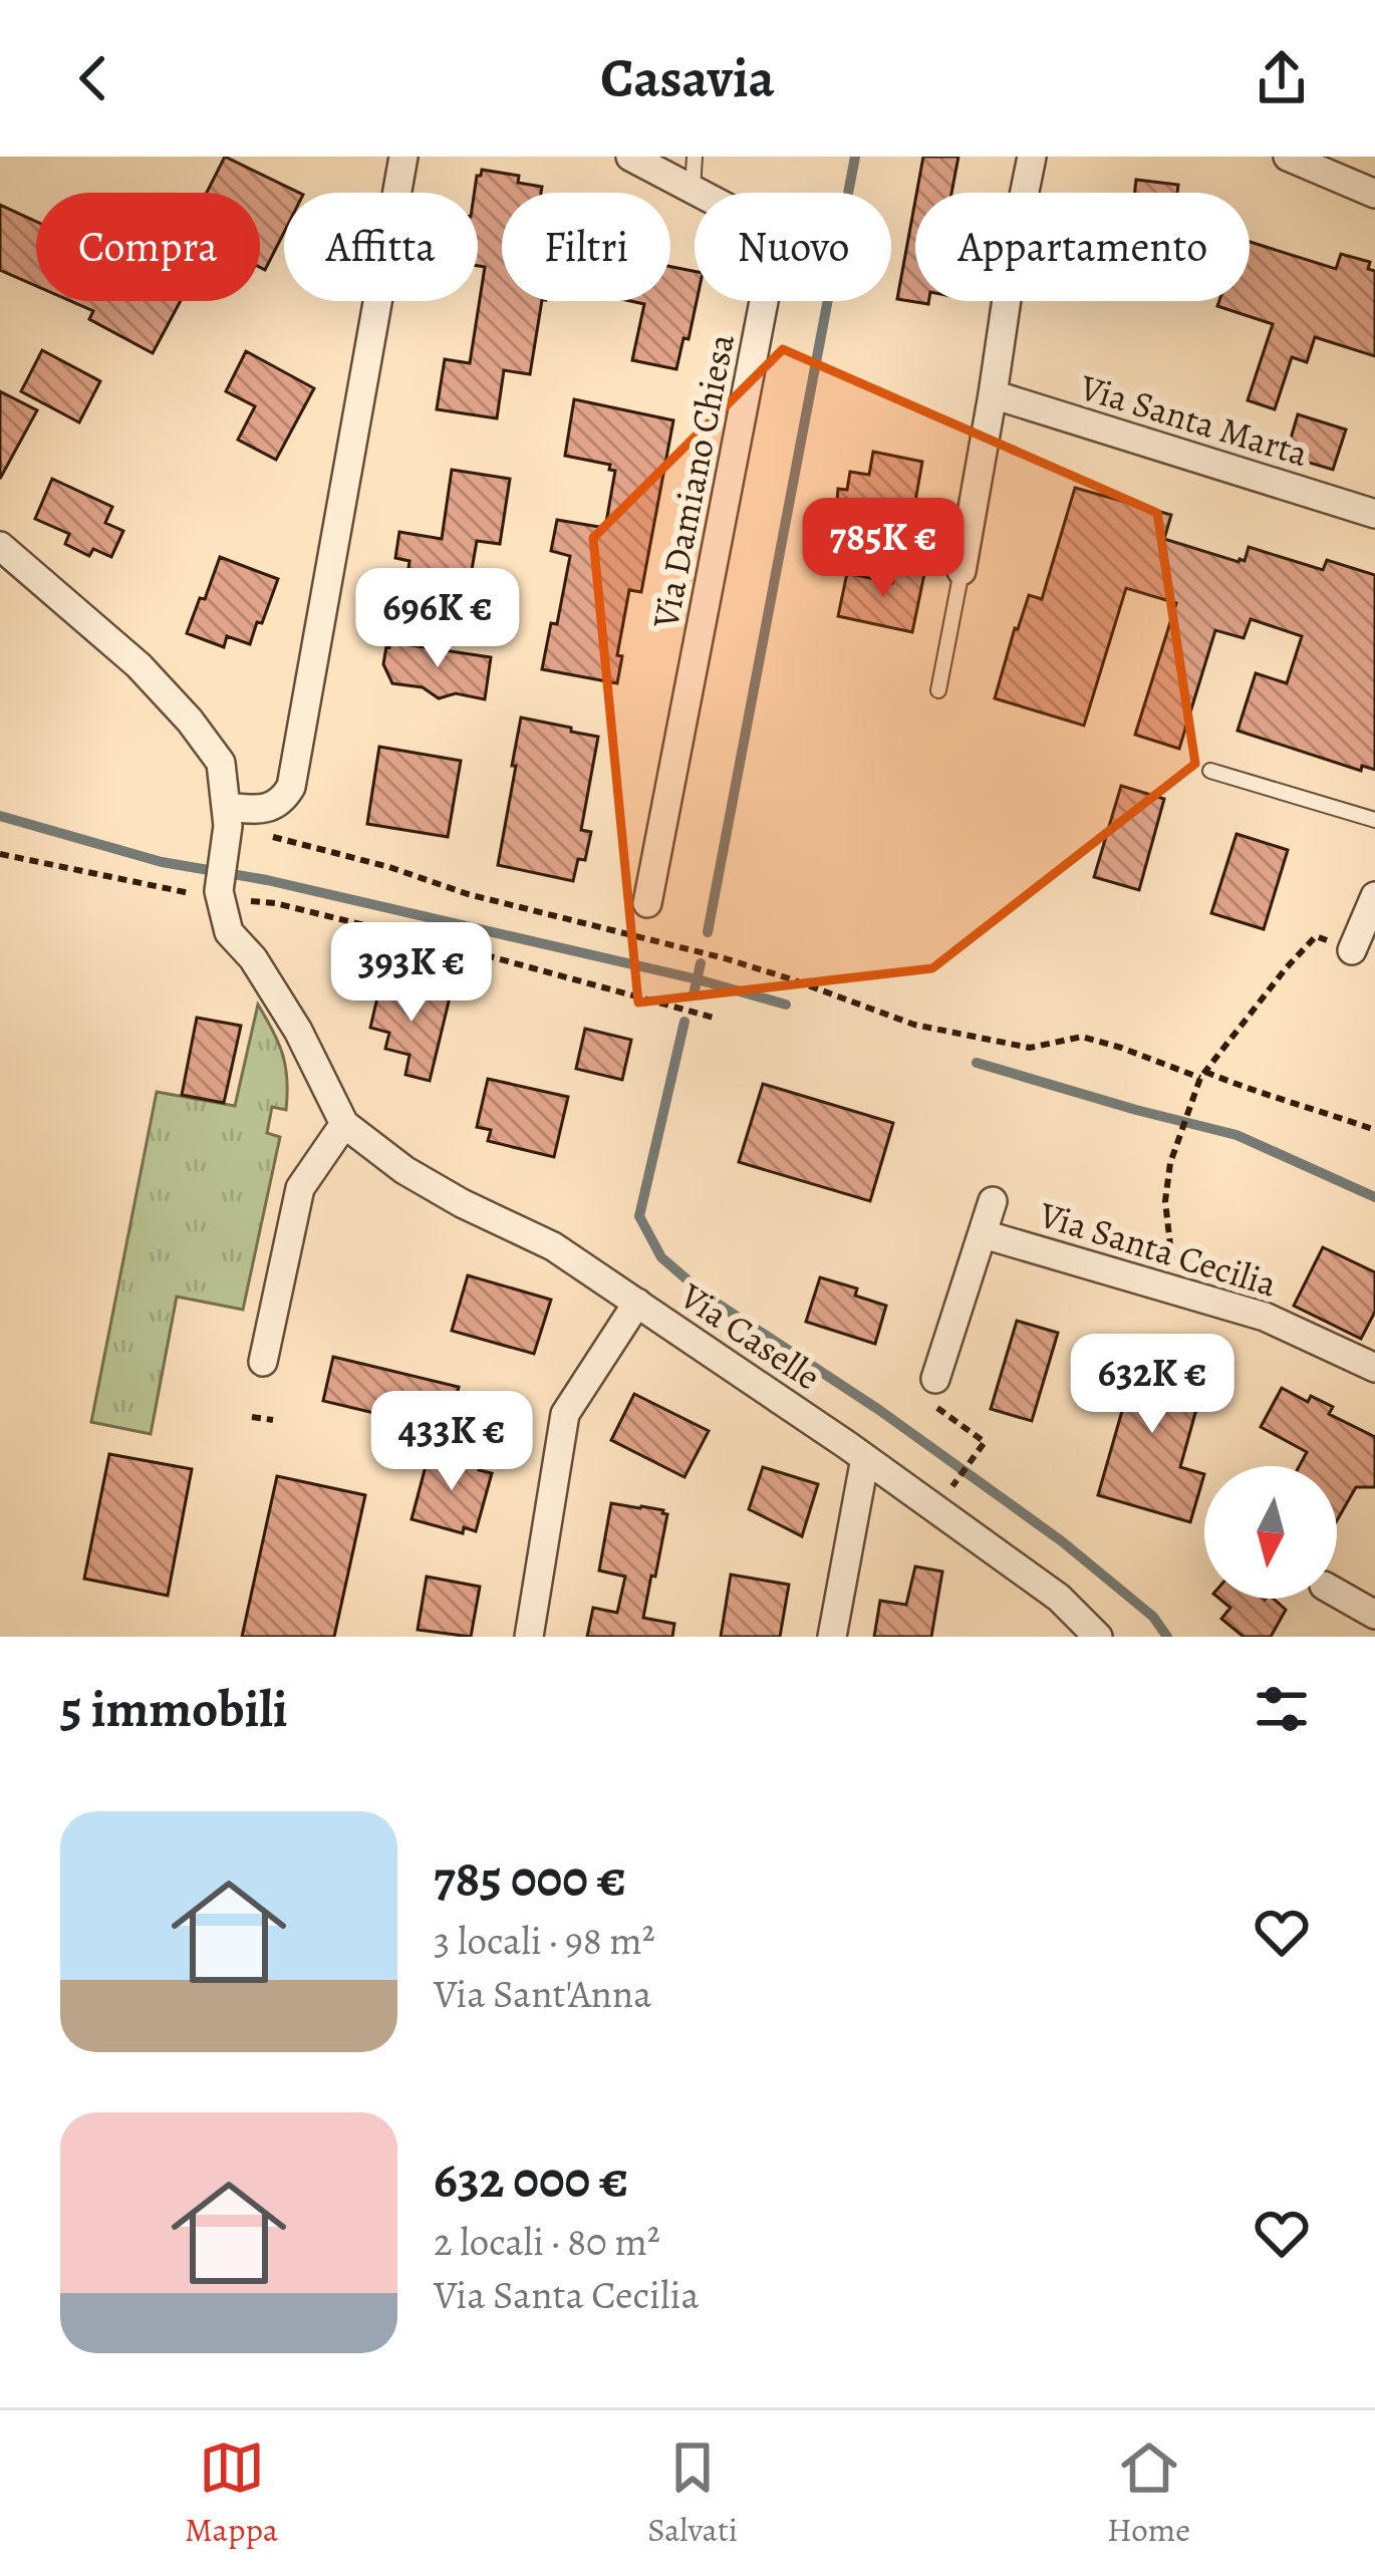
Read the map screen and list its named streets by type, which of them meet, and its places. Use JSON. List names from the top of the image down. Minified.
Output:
{"streets":{"street":["Via Santa Marta","Via Damiano Chiesa","Via Santa Cecilia","Via Caselle"]},"north":"bottom","page":{"header":"Casavia","chip":["Compra","Affitta","Filtri","Nuovo","Appartamento"],"price":["785K €","696K €","393K €","632K €","433K €"],"heading":"5 immobili","list":[{"name":"785 000 €","note":"3 locali · 98 m² · Via Sant'Anna"},{"name":"632 000 €","note":"2 locali · 80 m² · Via Santa Cecilia"}],"tabs":["Mappa","Salvati","Home"]}}
